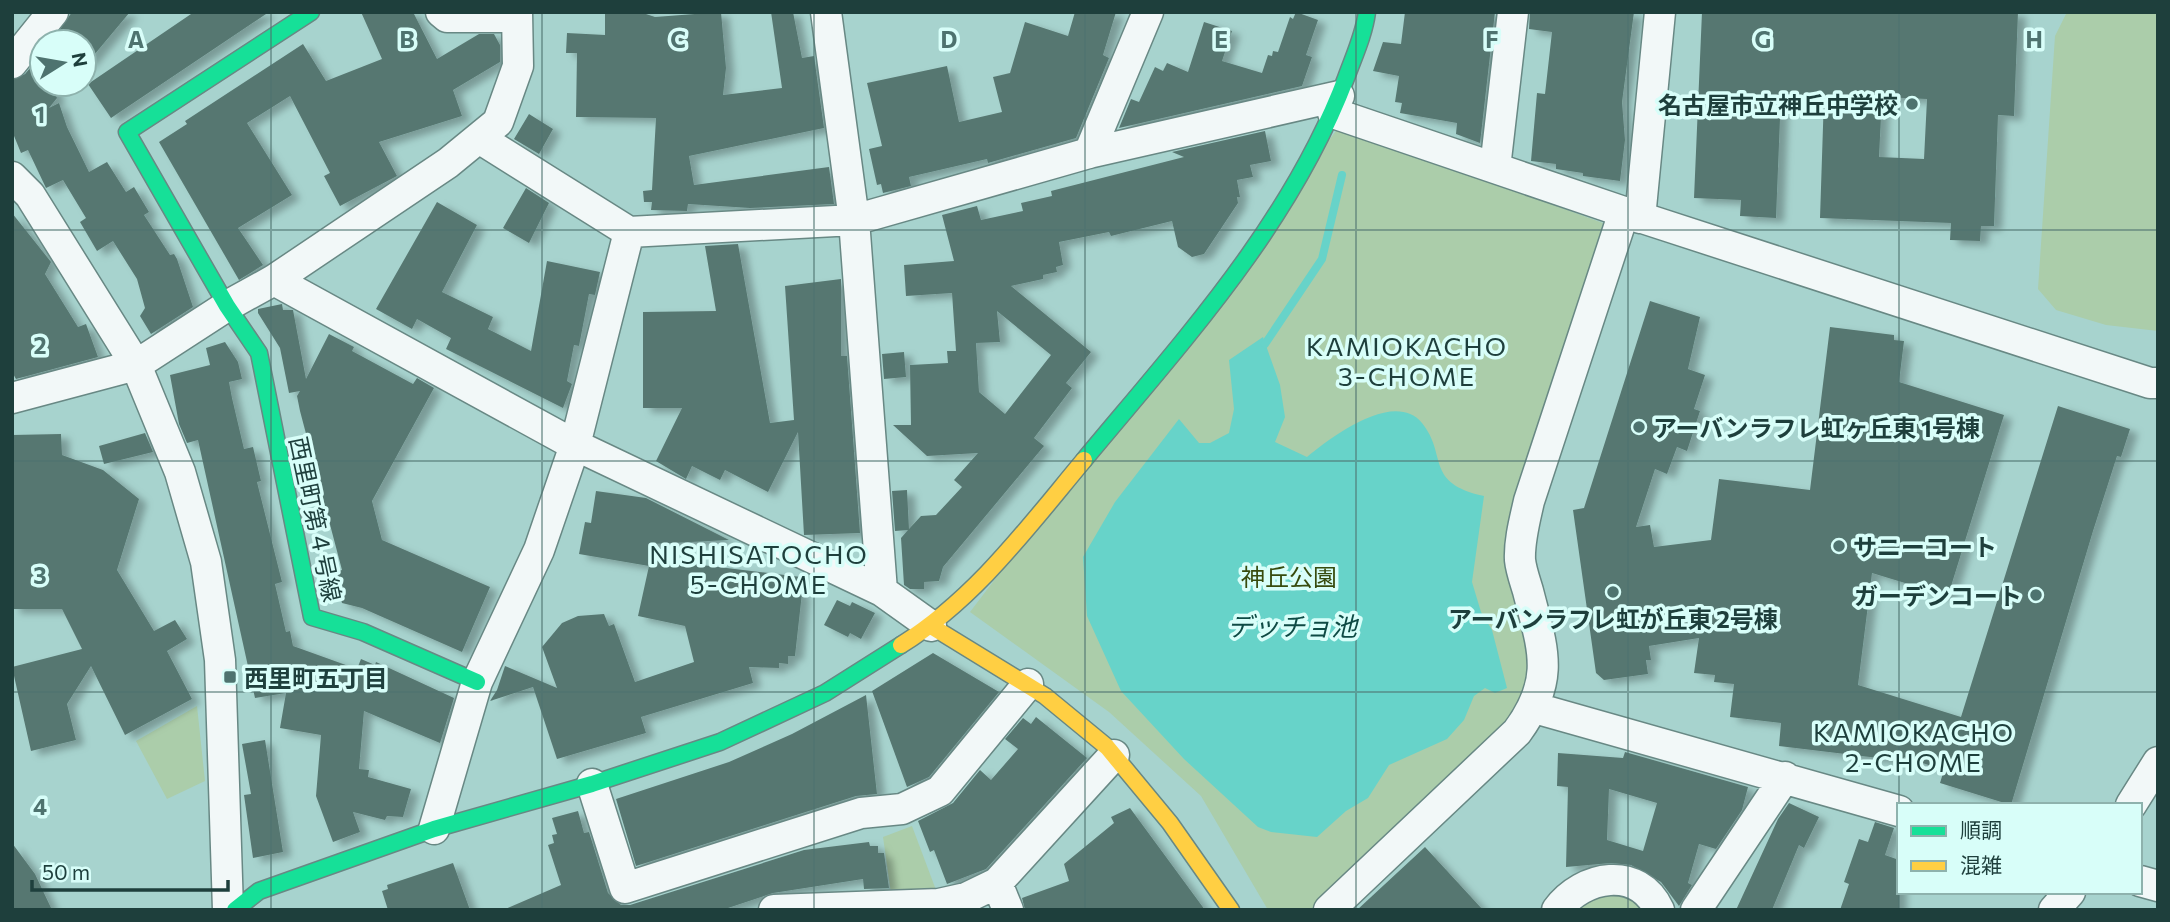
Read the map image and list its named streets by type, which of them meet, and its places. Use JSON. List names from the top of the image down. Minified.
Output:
{"streets":{"street":["西里町第４号線"]},"districts":["KAMIOKACHO 3-CHOME","NISHISATOCHO 5-CHOME","KAMIOKACHO 2-CHOME"],"water":["デッチョ池"],"parks":["神丘公園"],"places":{"other":["名古屋市立神丘中学校","アーバンラフレ虹ヶ丘東 1号棟","サニーコート","アーバンラフレ虹が丘東 2号棟","ガーデンコート"],"transit":["西里町五丁目"]},"legend":["順調","混雑"],"scale_bar":"50 m","north":"right","grid":{"columns":["A","B","C","D","E","F","G","H"],"rows":["1","2","3","4"]}}
